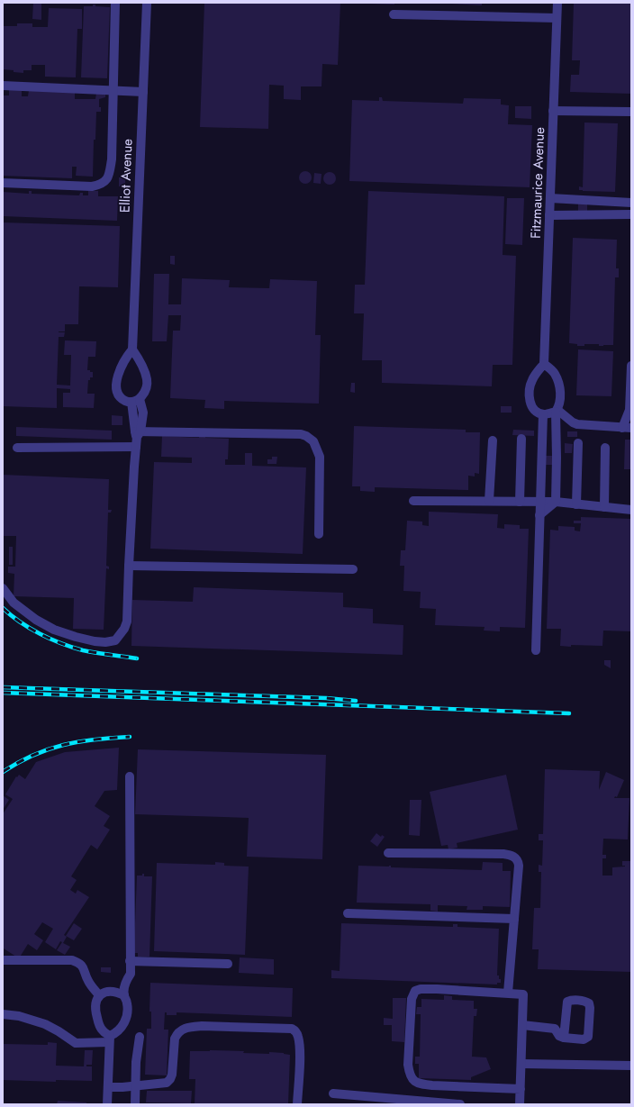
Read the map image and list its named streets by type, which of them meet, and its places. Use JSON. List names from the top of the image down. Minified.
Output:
{"streets":{"street":["Elliot Avenue","Fitzmaurice Avenue"]}}
